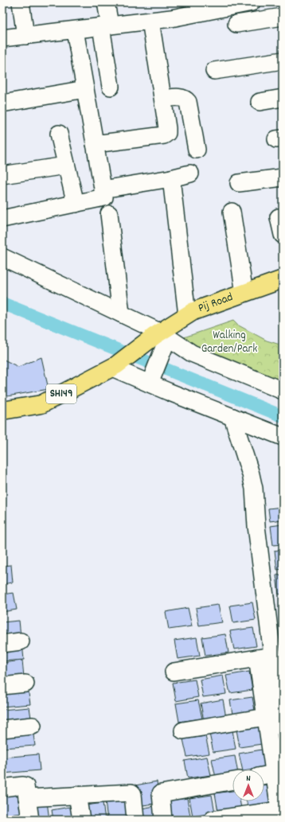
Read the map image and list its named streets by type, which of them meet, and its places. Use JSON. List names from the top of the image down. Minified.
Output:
{"streets":{"main road":["Pij Road","SH149"]},"crossings":[["Pij Road","SH149"]],"parks":["Walking Garden/Park"],"north":"top"}
